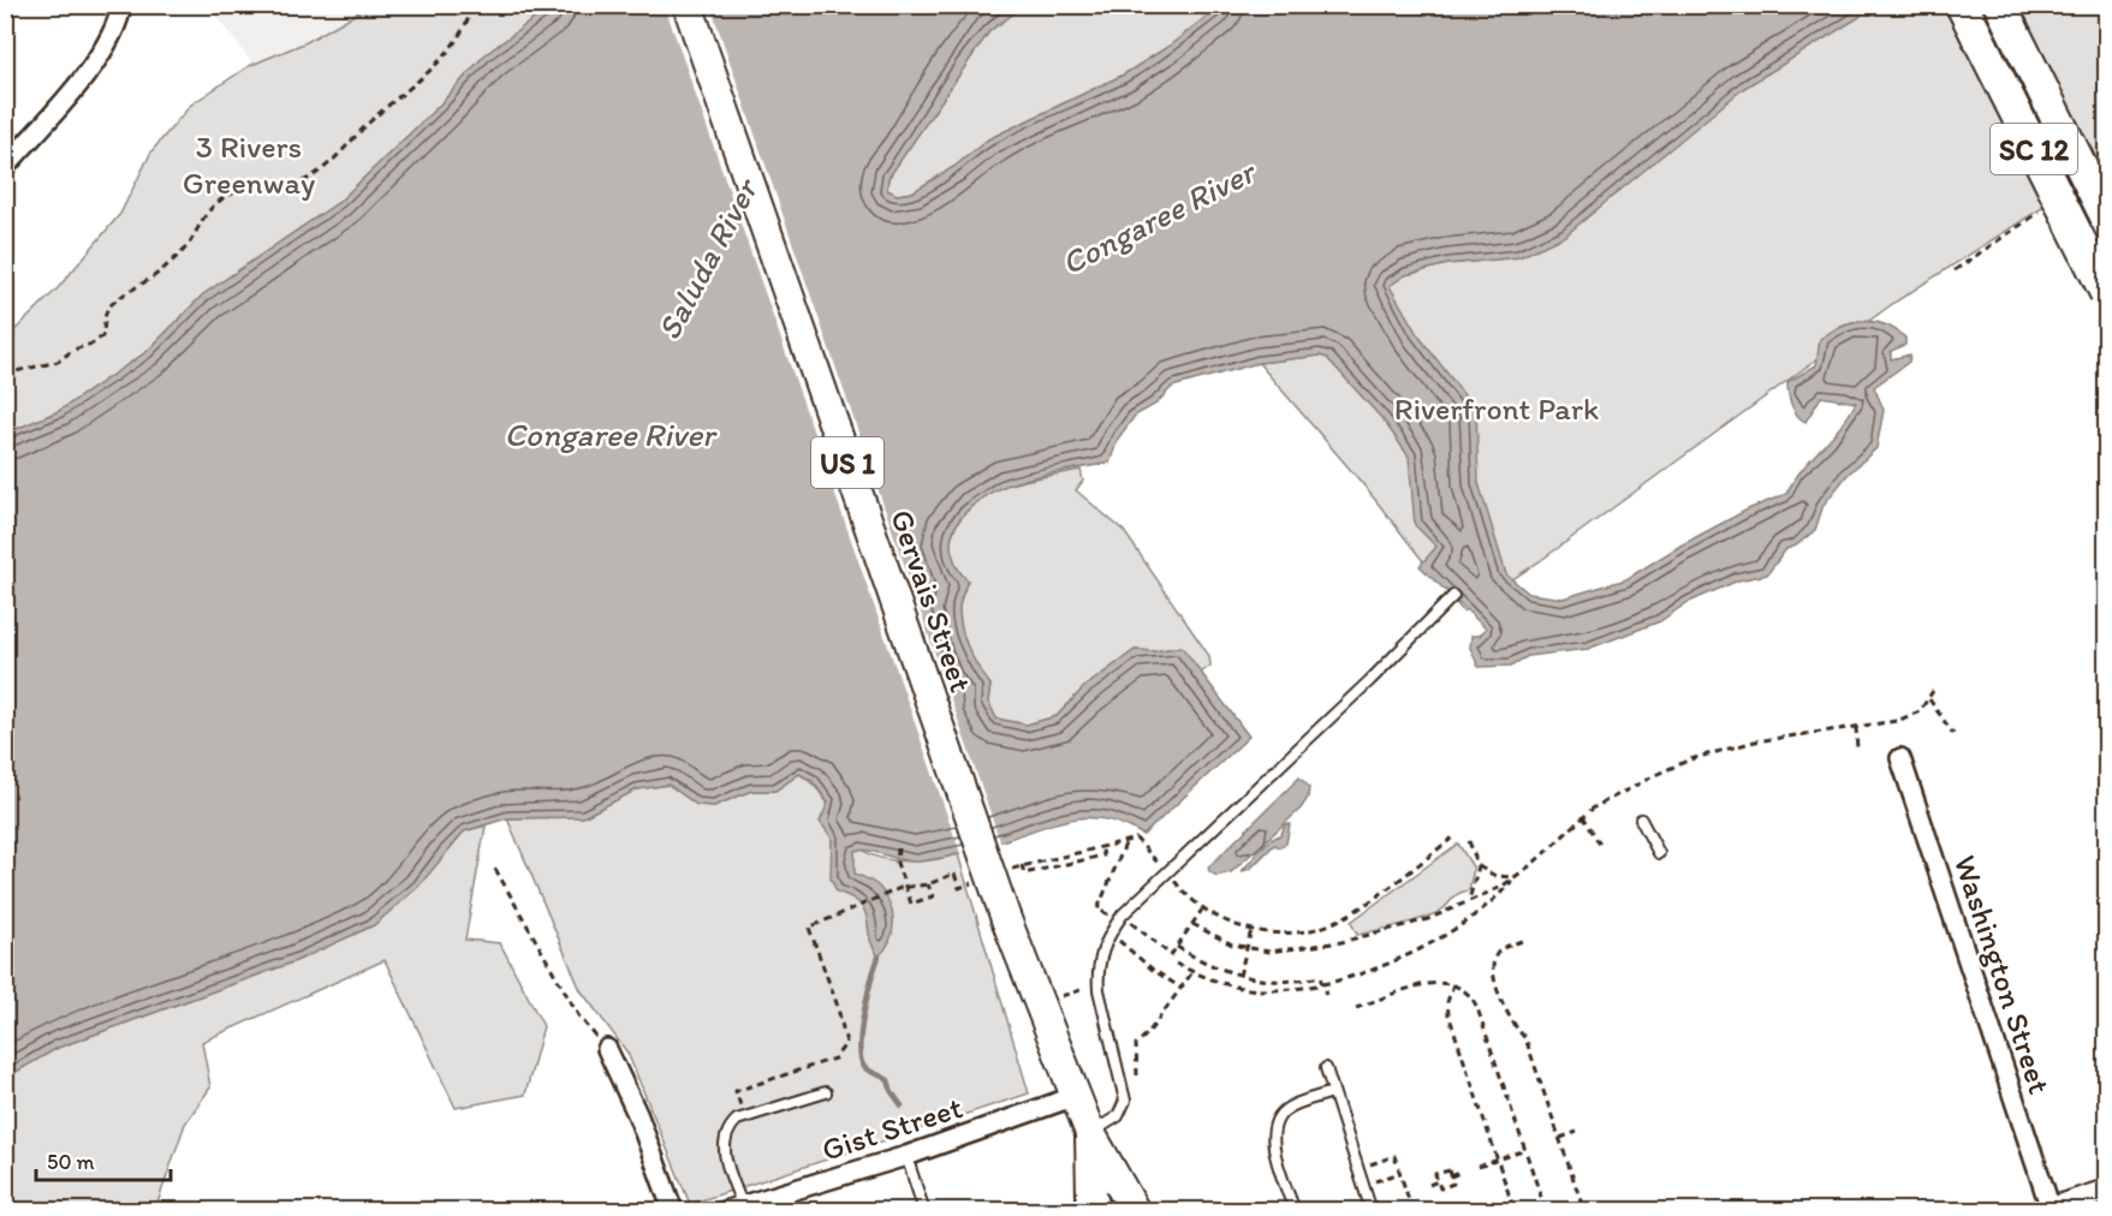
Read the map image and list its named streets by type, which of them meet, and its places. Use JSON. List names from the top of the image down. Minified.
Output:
{"streets":{"highway":["SC 12"],"main road":["US 1","Gervais Street"],"street":["Washington Street","Gist Street"]},"crossings":[["Gervais Street","Gist Street"]],"water":["Congaree River","Saluda River"],"parks":["3 Rivers Greenway","Riverfront Park"],"scale_bar":"50 m"}
